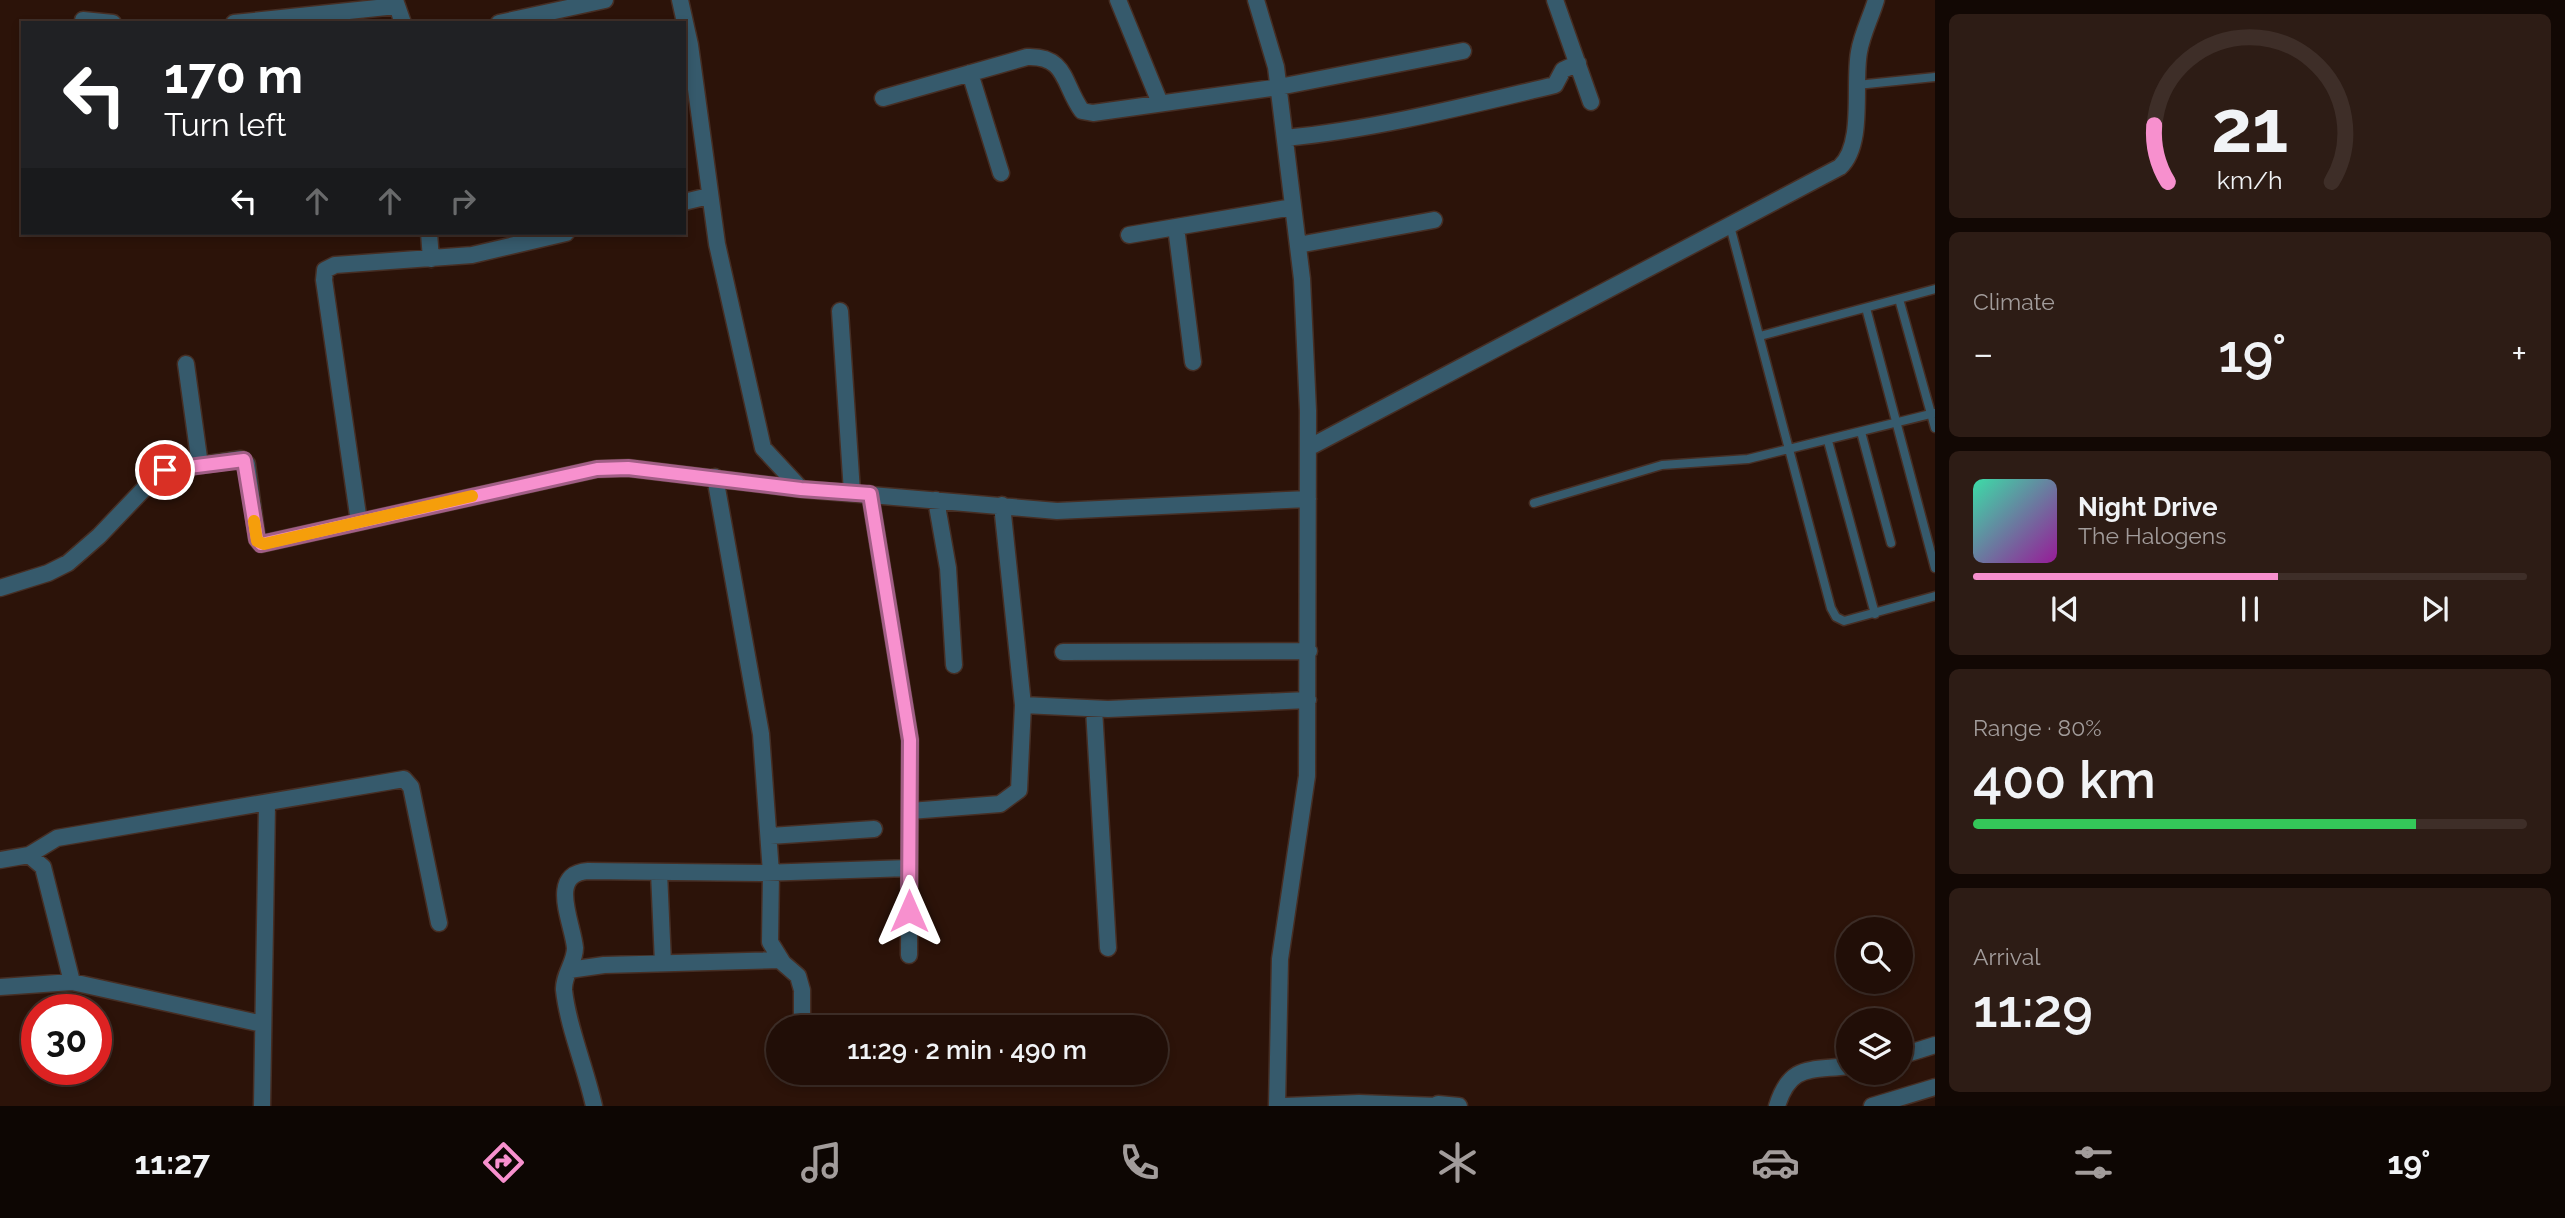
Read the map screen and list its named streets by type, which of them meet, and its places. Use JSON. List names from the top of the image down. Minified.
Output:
{"page":{"turn":["170 m","Turn left"],"tile":["Climate",["Range · 80%","400 km"],["Arrival","11:29"]],"heat":["−","19°","+"],"song":["Night Drive","The Halogens"],"limit":"30","trip":"11:29 · 2 min · 490 m","tabs":["11:27","19°"],"gauge":["21","km/h"]}}
